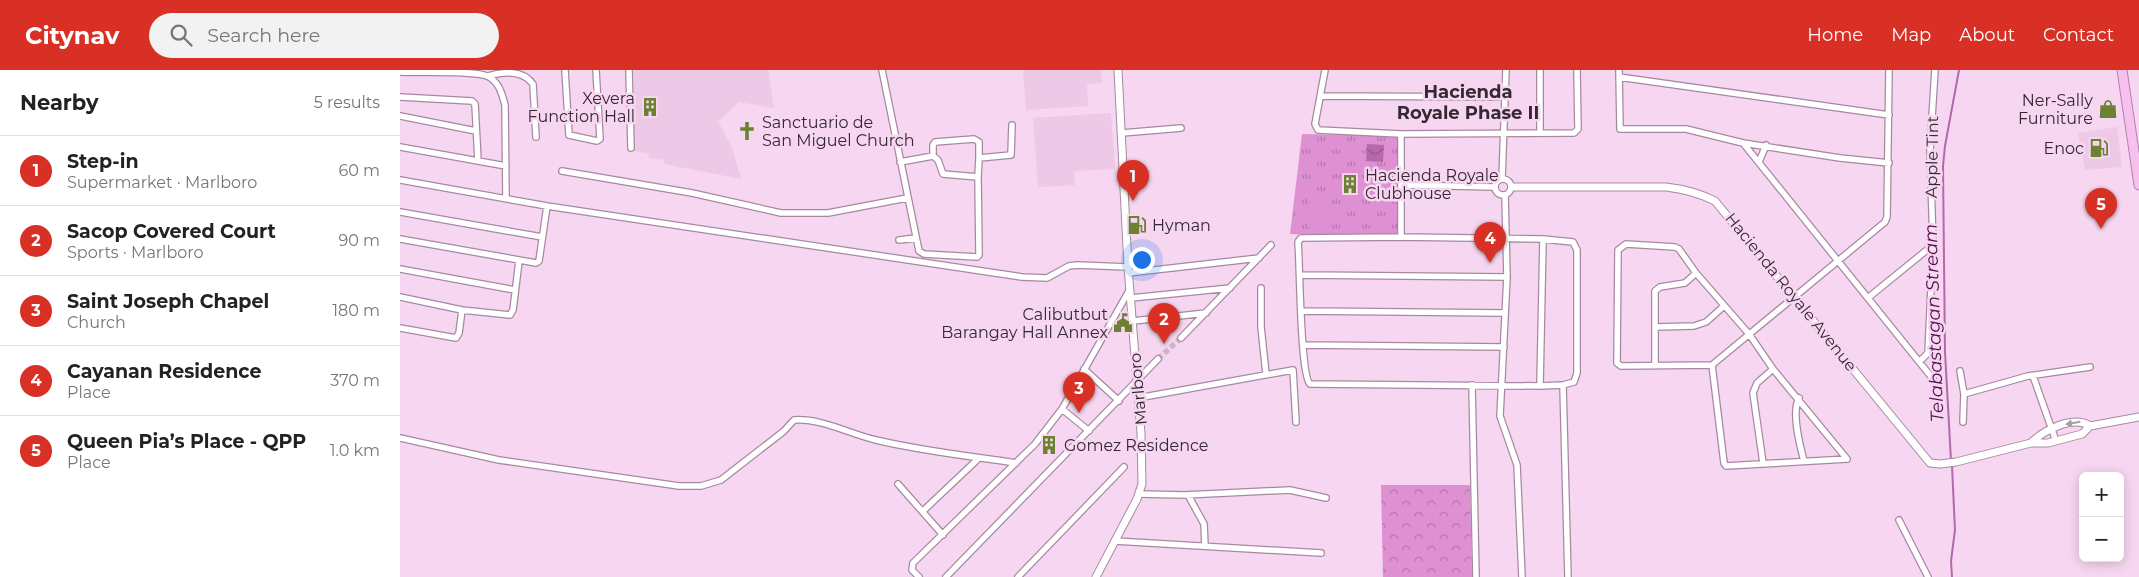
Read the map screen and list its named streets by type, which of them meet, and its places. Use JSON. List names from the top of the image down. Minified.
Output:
{"streets":{"street":["Apple Tint","Hacienda Royale Avenue","Marlboro"]},"districts":["Hacienda Royale Phase II"],"water":["Telabastagan Stream"],"places":{"building":["Xevera Function Hall","Hacienda Royale Clubhouse","Gomez Residence"],"shop":["Ner-Sally Furniture"],"church":["Sanctuario de San Miguel Church"],"fuel station":["Enoc","Hyman"],"public building":["Calibutbut Barangay Hall Annex"]},"page":{"header":"Citynav","search":"Search here","nav":["Home","Map","About","Contact"],"heading":["Nearby","5 results"],"list":[{"mark":"1","name":"Step-in","note":"Supermarket · Marlboro","value":"60 m"},{"mark":"2","name":"Sacop Covered Court","note":"Sports · Marlboro","value":"90 m"},{"mark":"3","name":"Saint Joseph Chapel","note":"Church","value":"180 m"},{"mark":"4","name":"Cayanan Residence","note":"Place","value":"370 m"},{"mark":"5","name":"Queen Pia’s Place - QPP","note":"Place","value":"1.0 km"}],"pins":["1","5","4","2","3"],"map_buttons":["+","−"]}}
